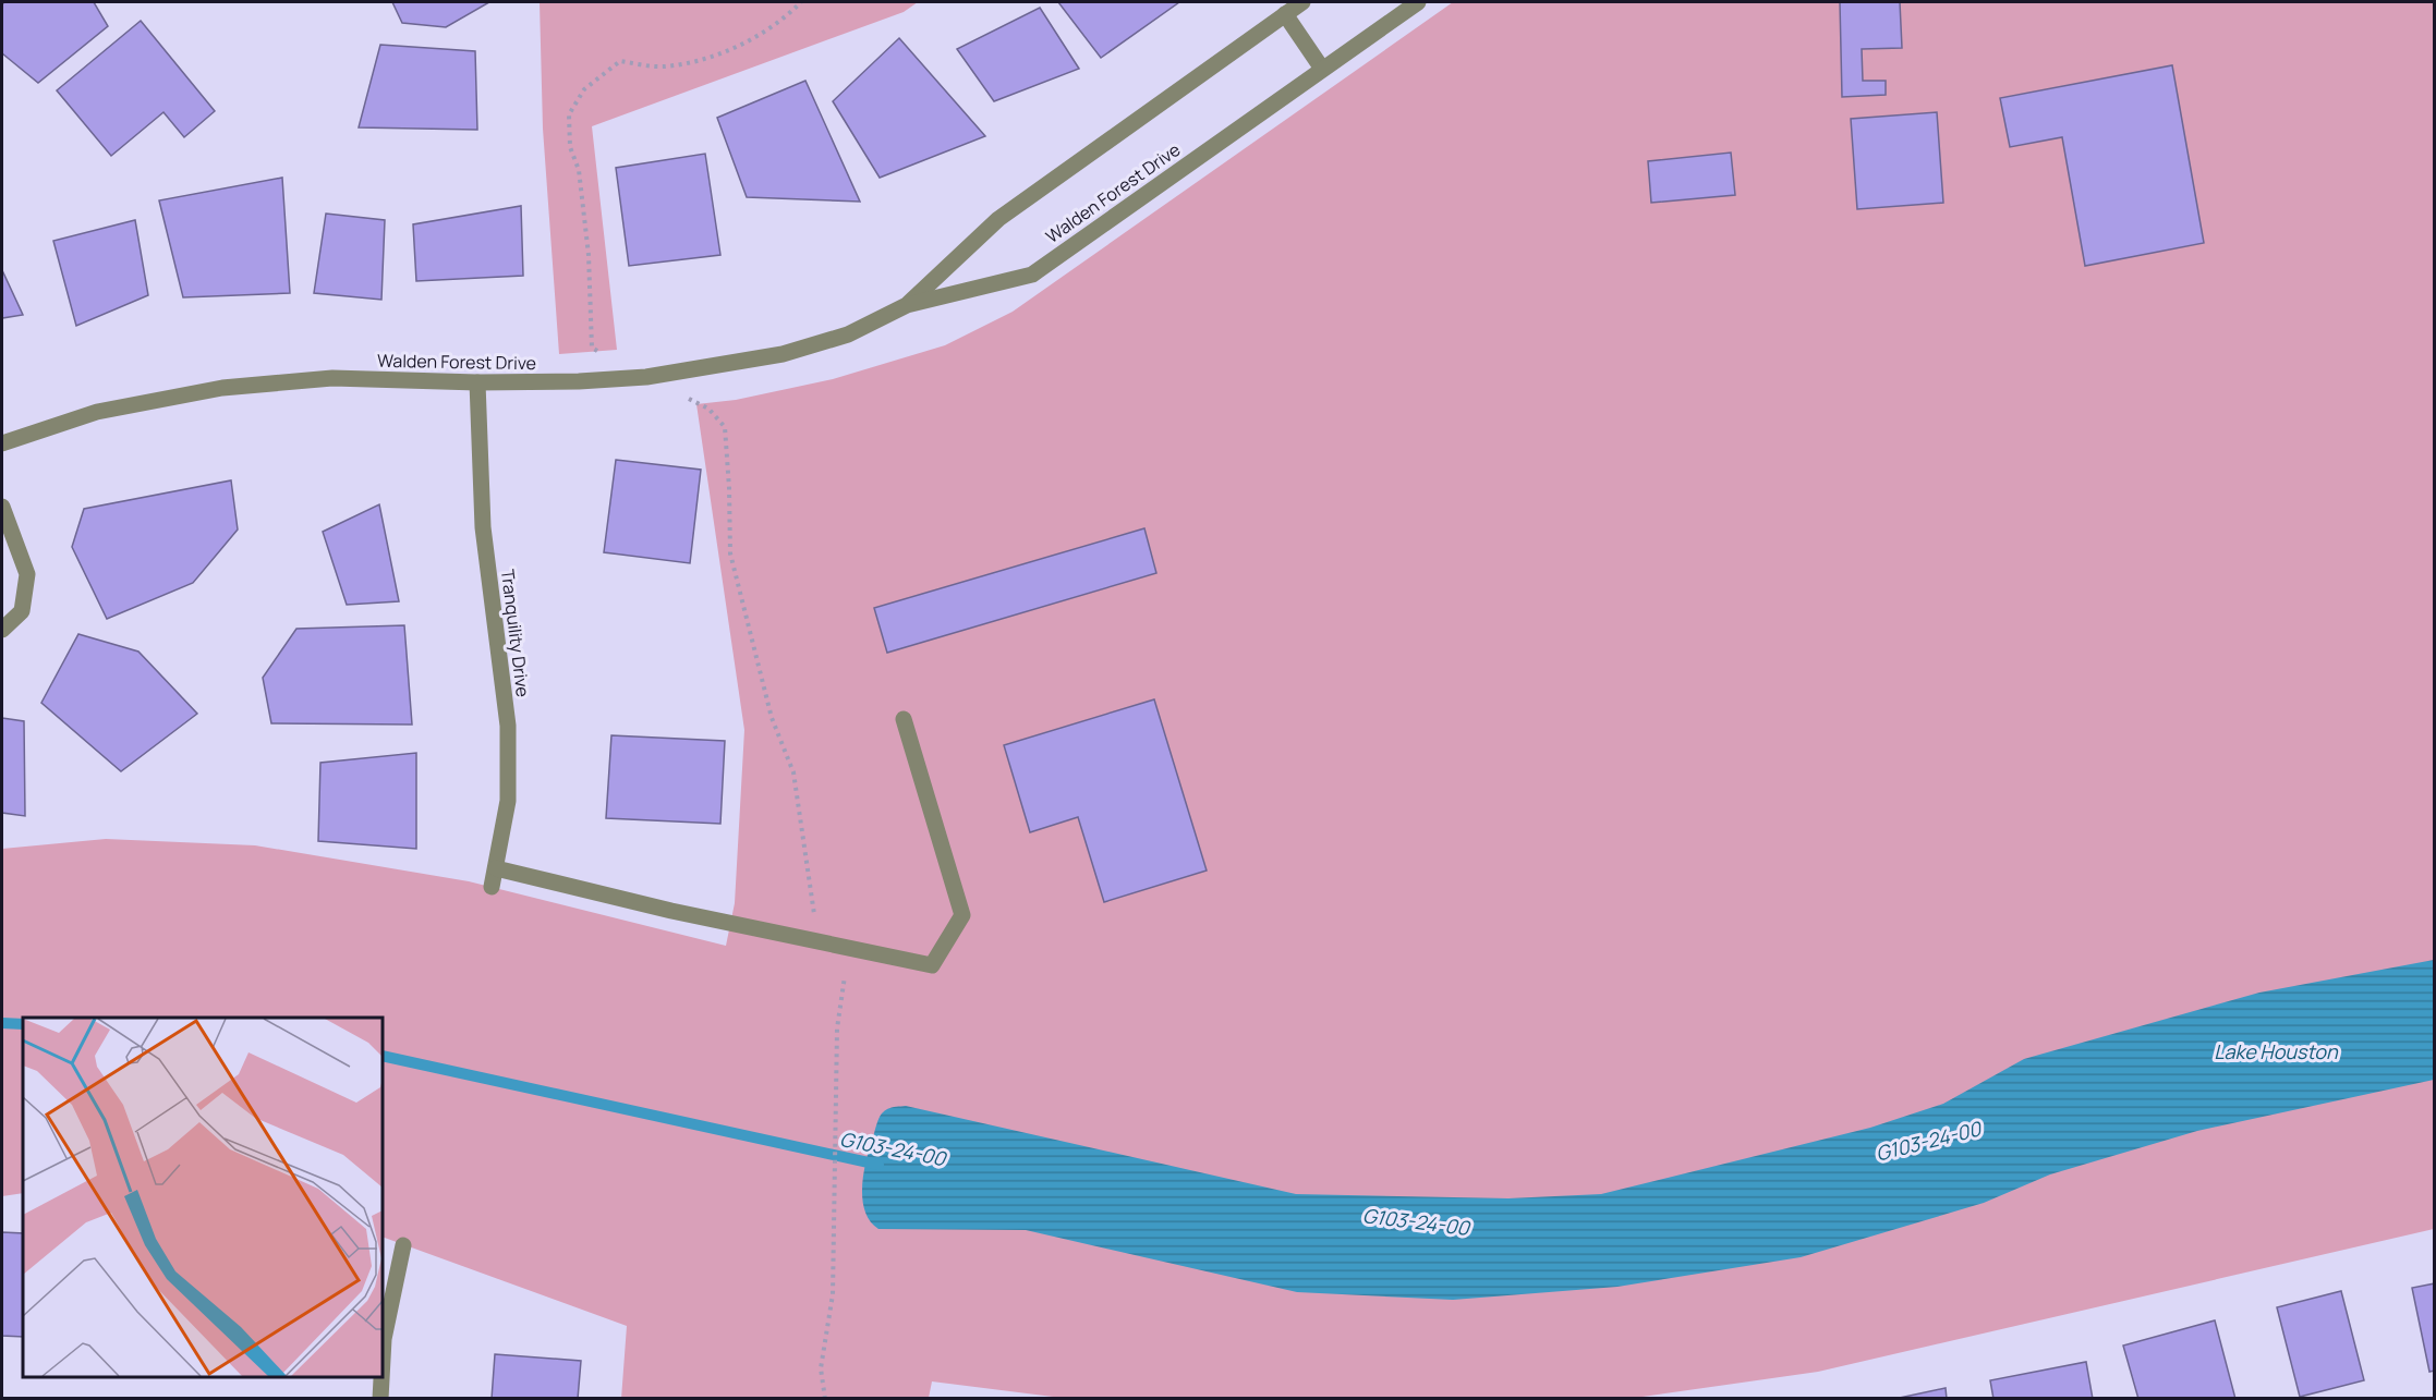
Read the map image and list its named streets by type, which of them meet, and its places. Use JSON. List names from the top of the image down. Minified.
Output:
{"streets":{"street":["Walden Forest Drive","Tranquility Drive"]},"crossings":[["Walden Forest Drive","Tranquility Drive"]],"water":["Lake Houston","G103-24-00"]}
